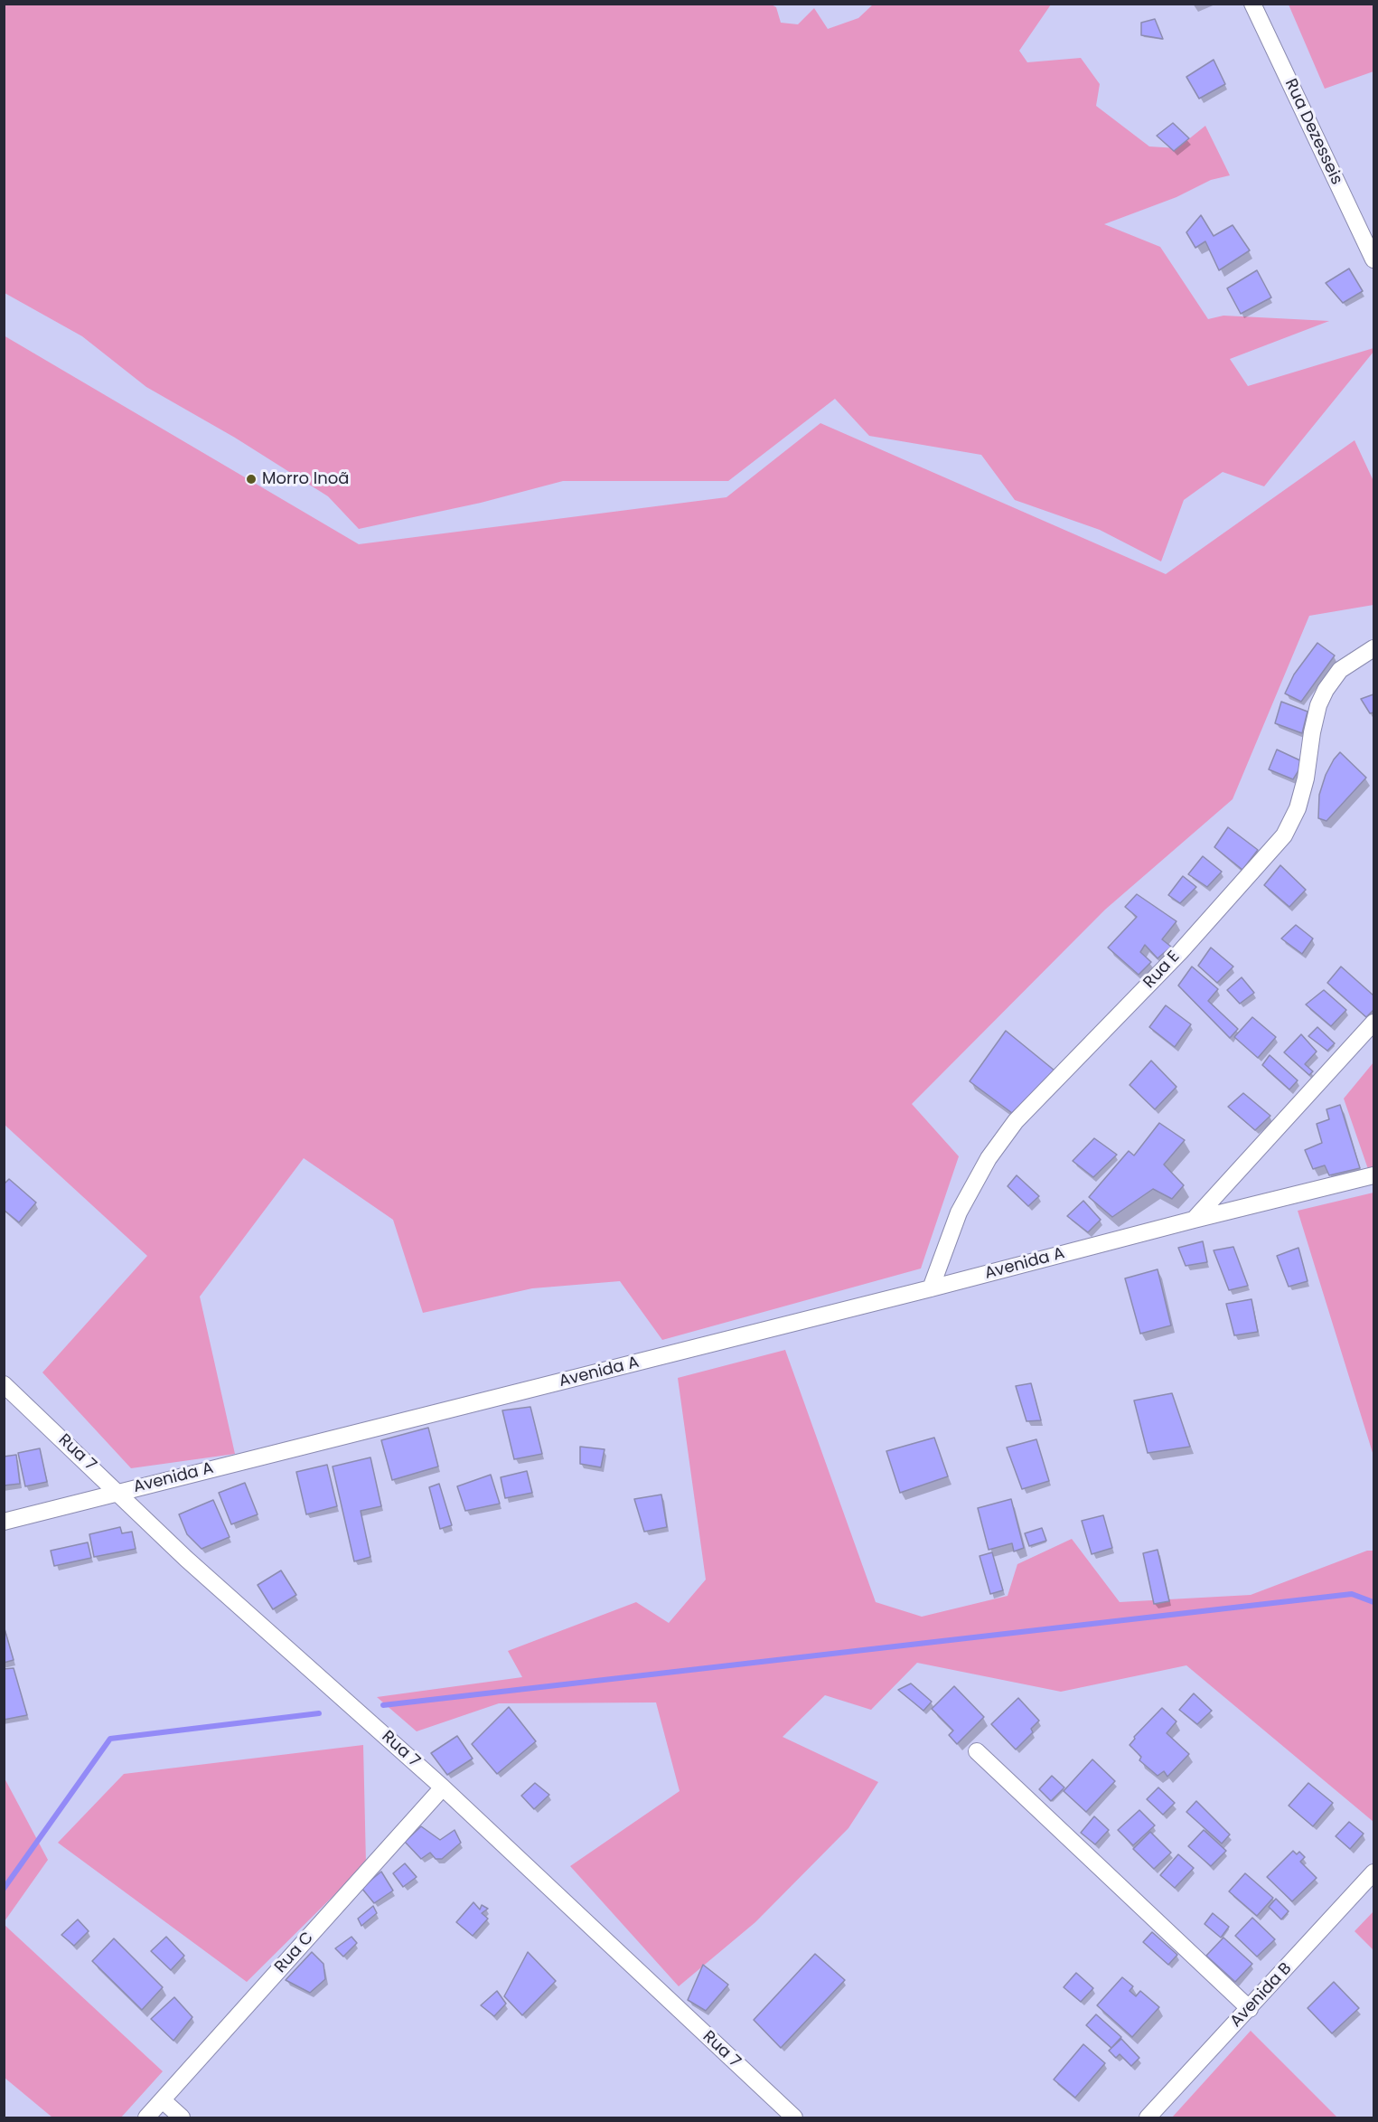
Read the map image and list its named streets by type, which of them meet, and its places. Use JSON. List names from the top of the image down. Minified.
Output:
{"streets":{"street":["Rua Dezesseis","Rua E","Avenida A","Rua 7","Rua C","Avenida B"]},"crossings":[["Rua E","Avenida A"],["Avenida A","Rua 7"],["Rua 7","Rua C"]],"places":["Morro Inoã"]}
